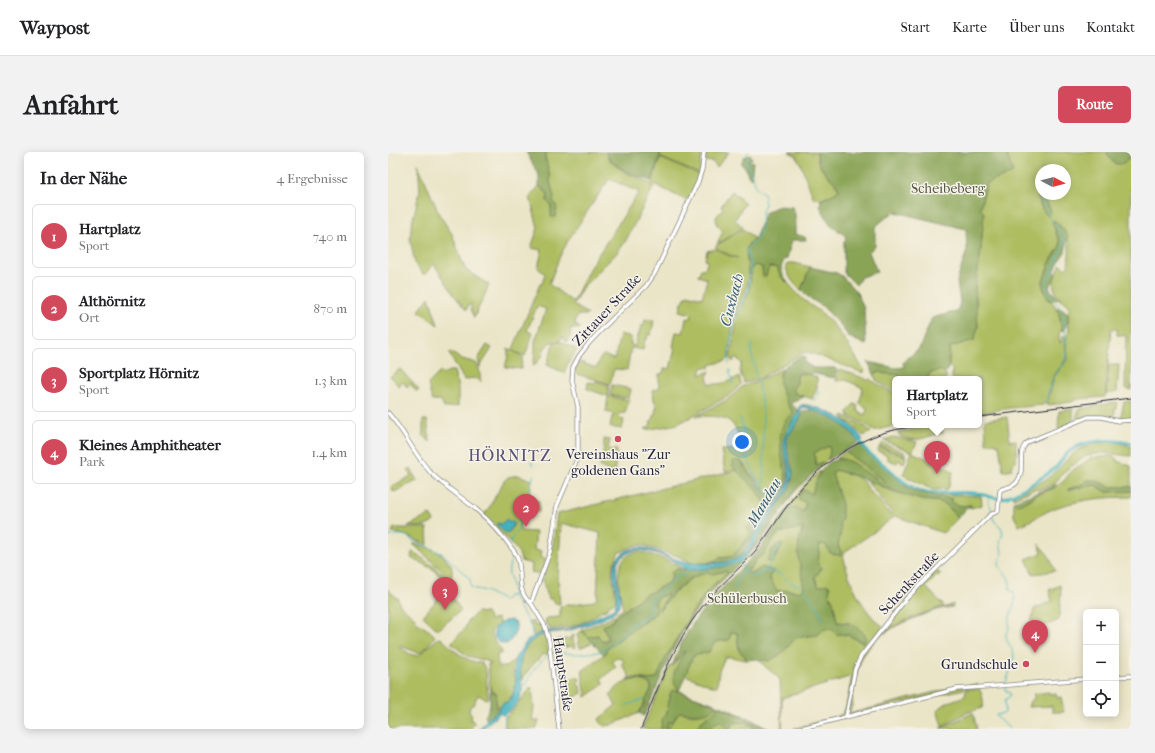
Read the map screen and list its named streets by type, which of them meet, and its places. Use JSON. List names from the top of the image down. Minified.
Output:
{"streets":{"main road":["Zittauer Straße","Schenkstraße","Hauptstraße"]},"crossings":[["Zittauer Straße","Hauptstraße"]],"districts":["HÖRNITZ"],"water":["Cuxbach","Mandau"],"parks":["Scheibeberg","Schülerbusch"],"places":["Vereinshaus \"Zur goldenen Gans\"","Grundschule"],"north":"right","page":{"header":"Waypost","nav":["Start","Karte","Über uns","Kontakt"],"buttons":"Route","title":"Anfahrt","heading":["In der Nähe","4 Ergebnisse"],"list":[{"mark":"1","name":"Hartplatz","note":"Sport","value":"740 m"},{"mark":"2","name":"Althörnitz","note":"Ort","value":"870 m"},{"mark":"3","name":"Sportplatz Hörnitz","note":"Sport","value":"1.3 km"},{"mark":"4","name":"Kleines Amphitheater","note":"Park","value":"1.4 km"}],"popup":["Hartplatz","Sport"],"pins":["1","2","3","4"],"map_buttons":["+","−"]}}
